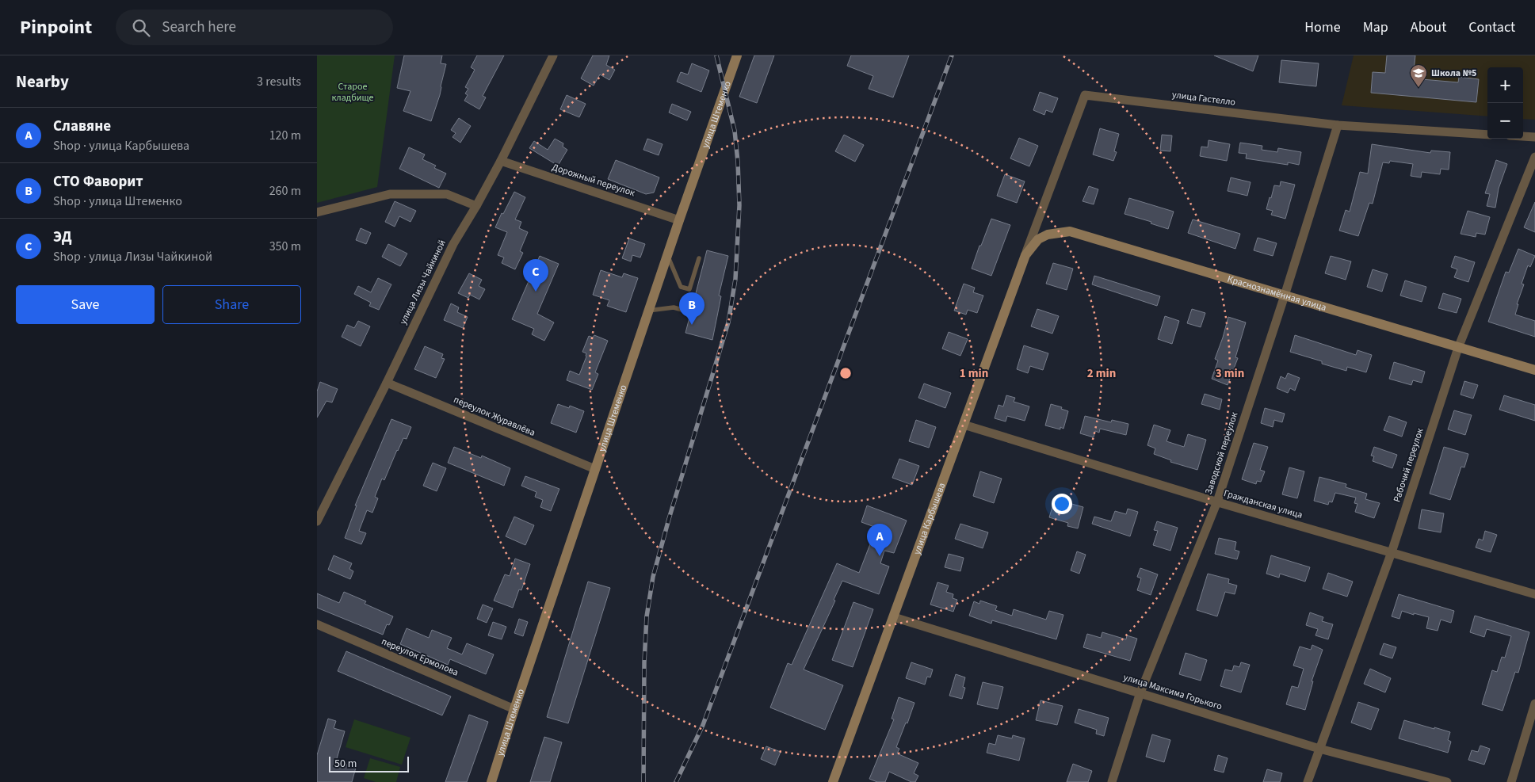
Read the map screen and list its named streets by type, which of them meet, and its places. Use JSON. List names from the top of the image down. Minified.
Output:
{"streets":{"main road":["улица Штеменко","Краснознамённая улица","улица Карбышева"],"street":["улица Гастелло","Дорожный переулок","улица Лизы Чайкиной","переулок Журавлёва","Заводской переулок","Рабочий переулок","Гражданская улица","переулок Ермолова","улица Максима Горького"]},"crossings":[["улица Гастелло","Краснознамённая улица"],["улица Гастелло","Заводской переулок"],["улица Гастелло","улица Карбышева"],["улица Штеменко","Дорожный переулок"],["улица Штеменко","переулок Журавлёва"],["улица Штеменко","переулок Ермолова"],["Дорожный переулок","улица Лизы Чайкиной"],["улица Лизы Чайкиной","переулок Журавлёва"],["Краснознамённая улица","Заводской переулок"],["Краснознамённая улица","Рабочий переулок"],["Краснознамённая улица","улица Карбышева"],["Заводской переулок","Гражданская улица"],["Заводской переулок","улица Максима Горького"],["Рабочий переулок","Гражданская улица"],["Рабочий переулок","улица Максима Горького"],["Гражданская улица","улица Карбышева"],["улица Карбышева","улица Максима Горького"]],"parks":["Старое кладбище"],"places":{"school or university":["Школа №5"]},"scale_bar":"50 m","page":{"header":"Pinpoint","search":"Search here","nav":["Home","Map","About","Contact"],"heading":["Nearby","3 results"],"map_buttons":["+","−"],"list":[{"mark":"A","name":"Славяне","note":"Shop · улица Карбышева","value":"120 m"},{"mark":"B","name":"СТО Фаворит","note":"Shop · улица Штеменко","value":"260 m"},{"mark":"C","name":"ЭД","note":"Shop · улица Лизы Чайкиной","value":"350 m"}],"pins":["C","B","A"],"buttons":["Save","Share"],"scale":"50 m"},"rings":["1 min","2 min","3 min"]}
